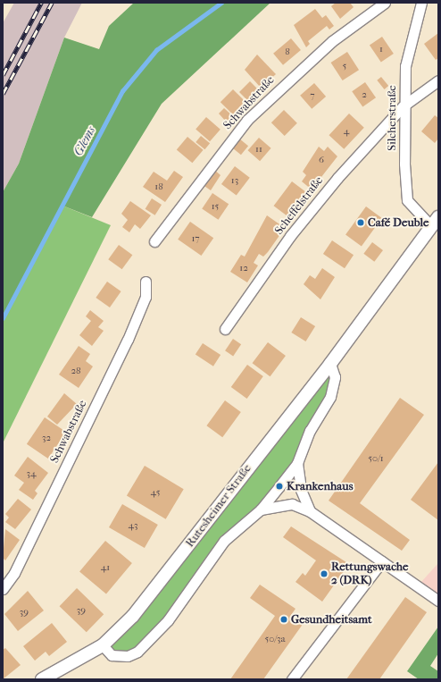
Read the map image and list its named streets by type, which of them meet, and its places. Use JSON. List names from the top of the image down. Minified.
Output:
{"streets":{"street":["Schwabstraße","Silcherstraße","Scheffelstraße","Rutesheimer Straße"]},"crossings":[["Silcherstraße","Scheffelstraße"],["Silcherstraße","Rutesheimer Straße"]],"water":["Glems"],"places":["Café Deuble","Krankenhaus","Rettungswache 2 (DRK)","Gesundheitsamt"],"house_numbers":["1","8","5","2","7","4","11","6","13","18","15","17","12","28","32","50/1","34","45","43","41","39","39","50/3a"]}
